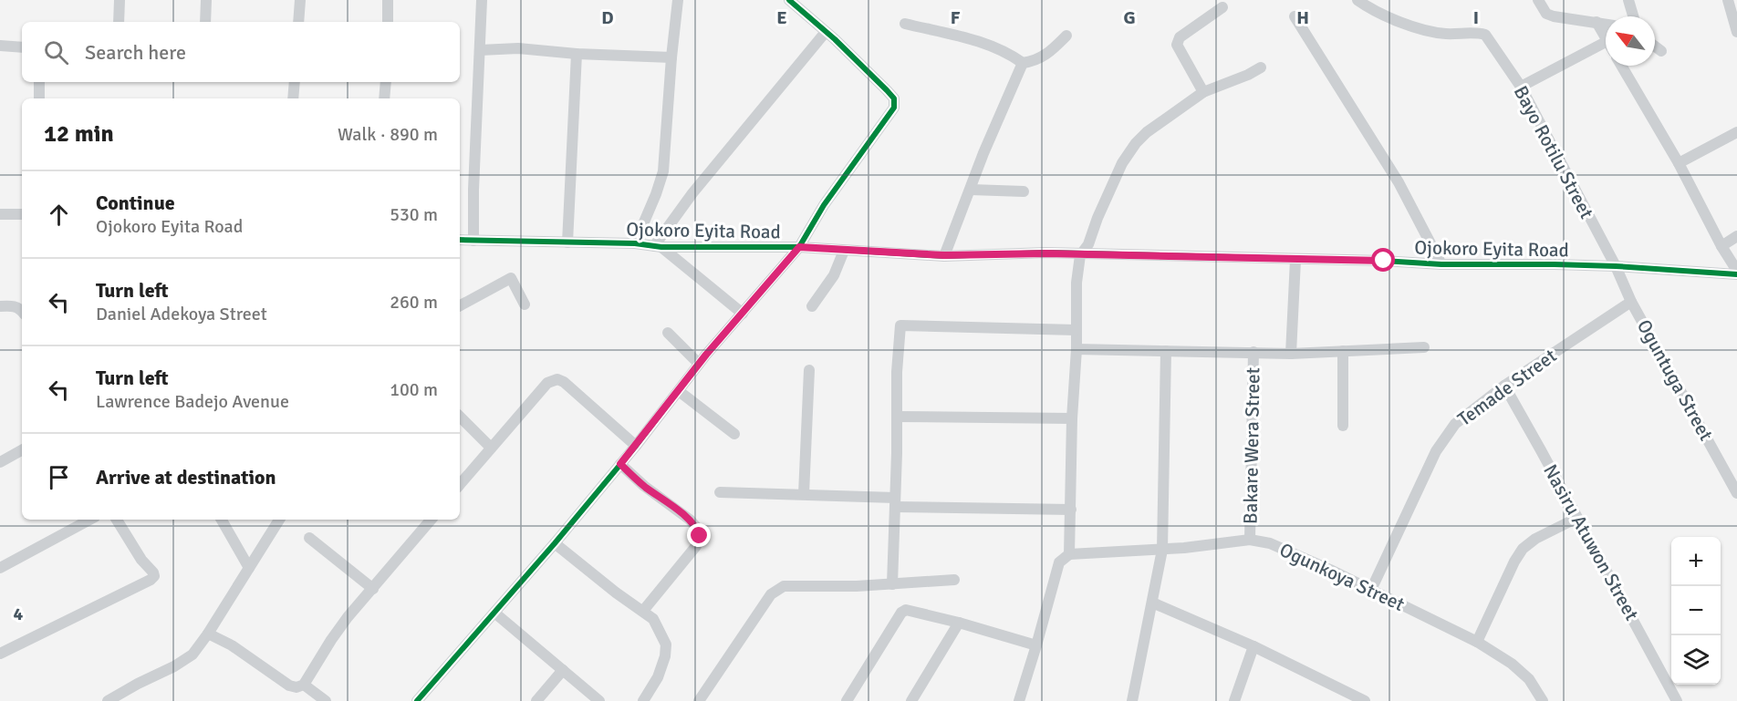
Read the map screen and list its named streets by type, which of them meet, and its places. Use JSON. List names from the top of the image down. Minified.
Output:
{"streets":{"street":["Bayo Rotilu Street","Ojokoro Eyita Road","Oguntuga Street","Temade Street","Bakare Wera Street","Nasiru Atuwon Street","Ogunkoya Street"]},"crossings":[["Bayo Rotilu Street","Ojokoro Eyita Road"],["Bayo Rotilu Street","Oguntuga Street"],["Ojokoro Eyita Road","Oguntuga Street"],["Oguntuga Street","Temade Street"],["Temade Street","Nasiru Atuwon Street"],["Temade Street","Ogunkoya Street"],["Bakare Wera Street","Ogunkoya Street"]],"north":"top left","page":{"search":"Search here","heading":["12 min","Walk · 890 m"],"list":[["Continue","Ojokoro Eyita Road","530 m"],["Turn left","Daniel Adekoya Street","260 m"],["Turn left","Lawrence Badejo Avenue","100 m"],"Arrive at destination"],"map_buttons":["+","−"]},"grid":{"columns":["D","E","F","G","H","I"],"rows":["4"]}}
